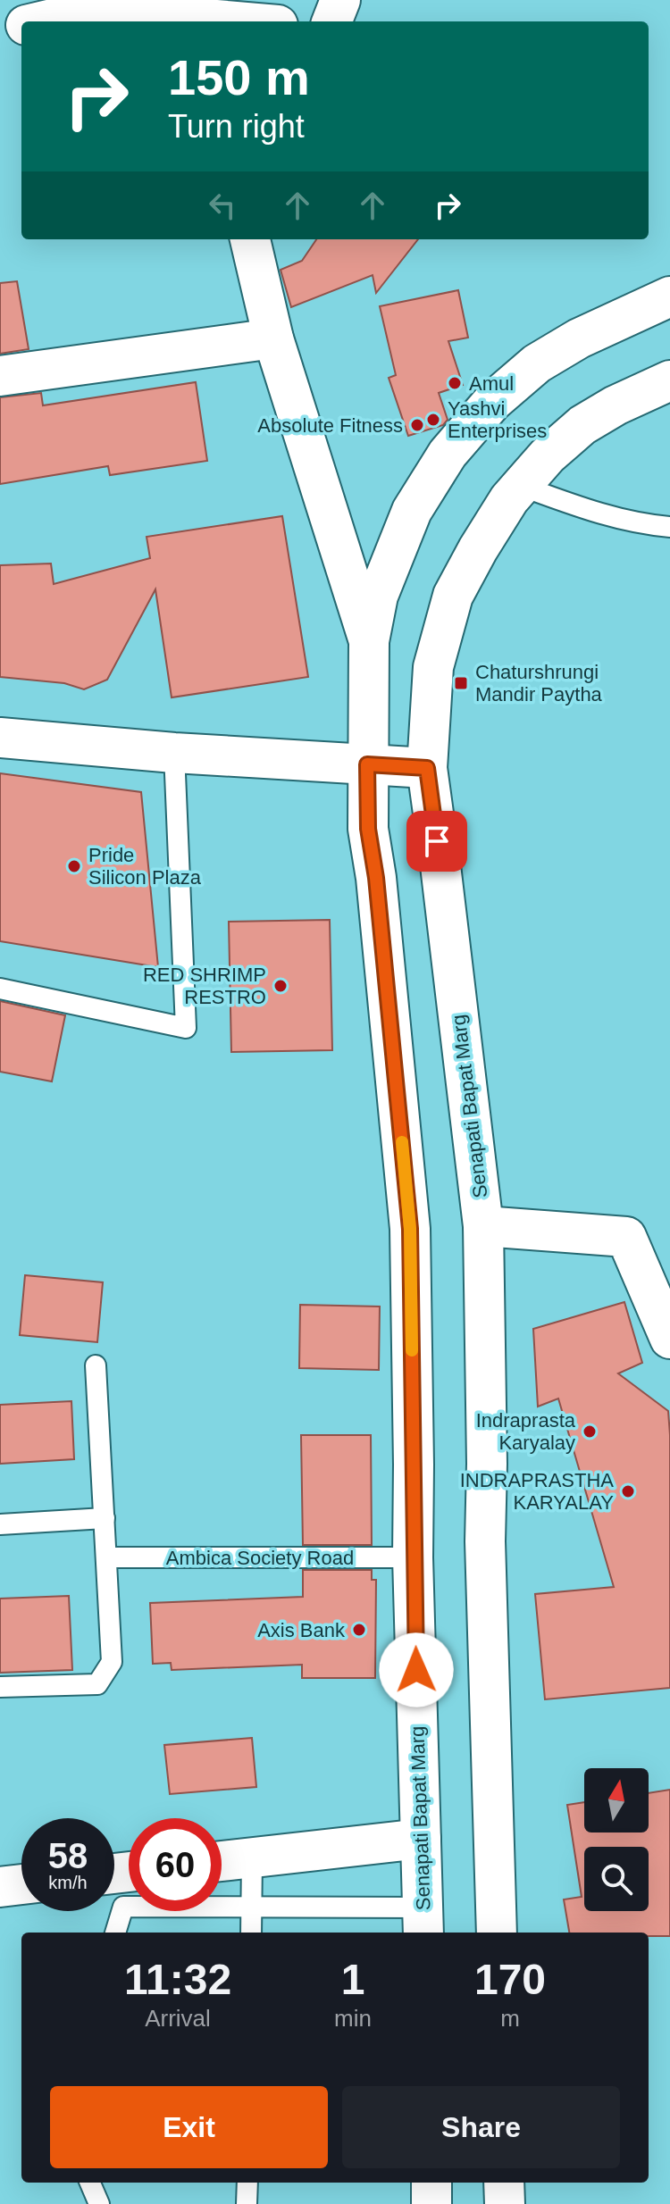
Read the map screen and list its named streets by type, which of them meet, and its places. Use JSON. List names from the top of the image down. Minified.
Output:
{"streets":{"main road":["Senapati Bapat Marg"],"lane":["Ambica Society Road"]},"crossings":[["Senapati Bapat Marg","Ambica Society Road"]],"places":{"other":["Amul","Yashvi Enterprises","Absolute Fitness","Pride Silicon Plaza","RED SHRIMP RESTRO","Indraprasta Karyalay","INDRAPRASTHA KARYALAY","Axis Bank"],"transit":["Chaturshrungi Mandir Paytha"]},"north":"top","page":{"turn":["150 m","Turn right"],"speed":"58 km/h","limit":"60","eta":["11:32","Arrival","1","min","170","m"],"buttons":["Exit","Share"]}}
